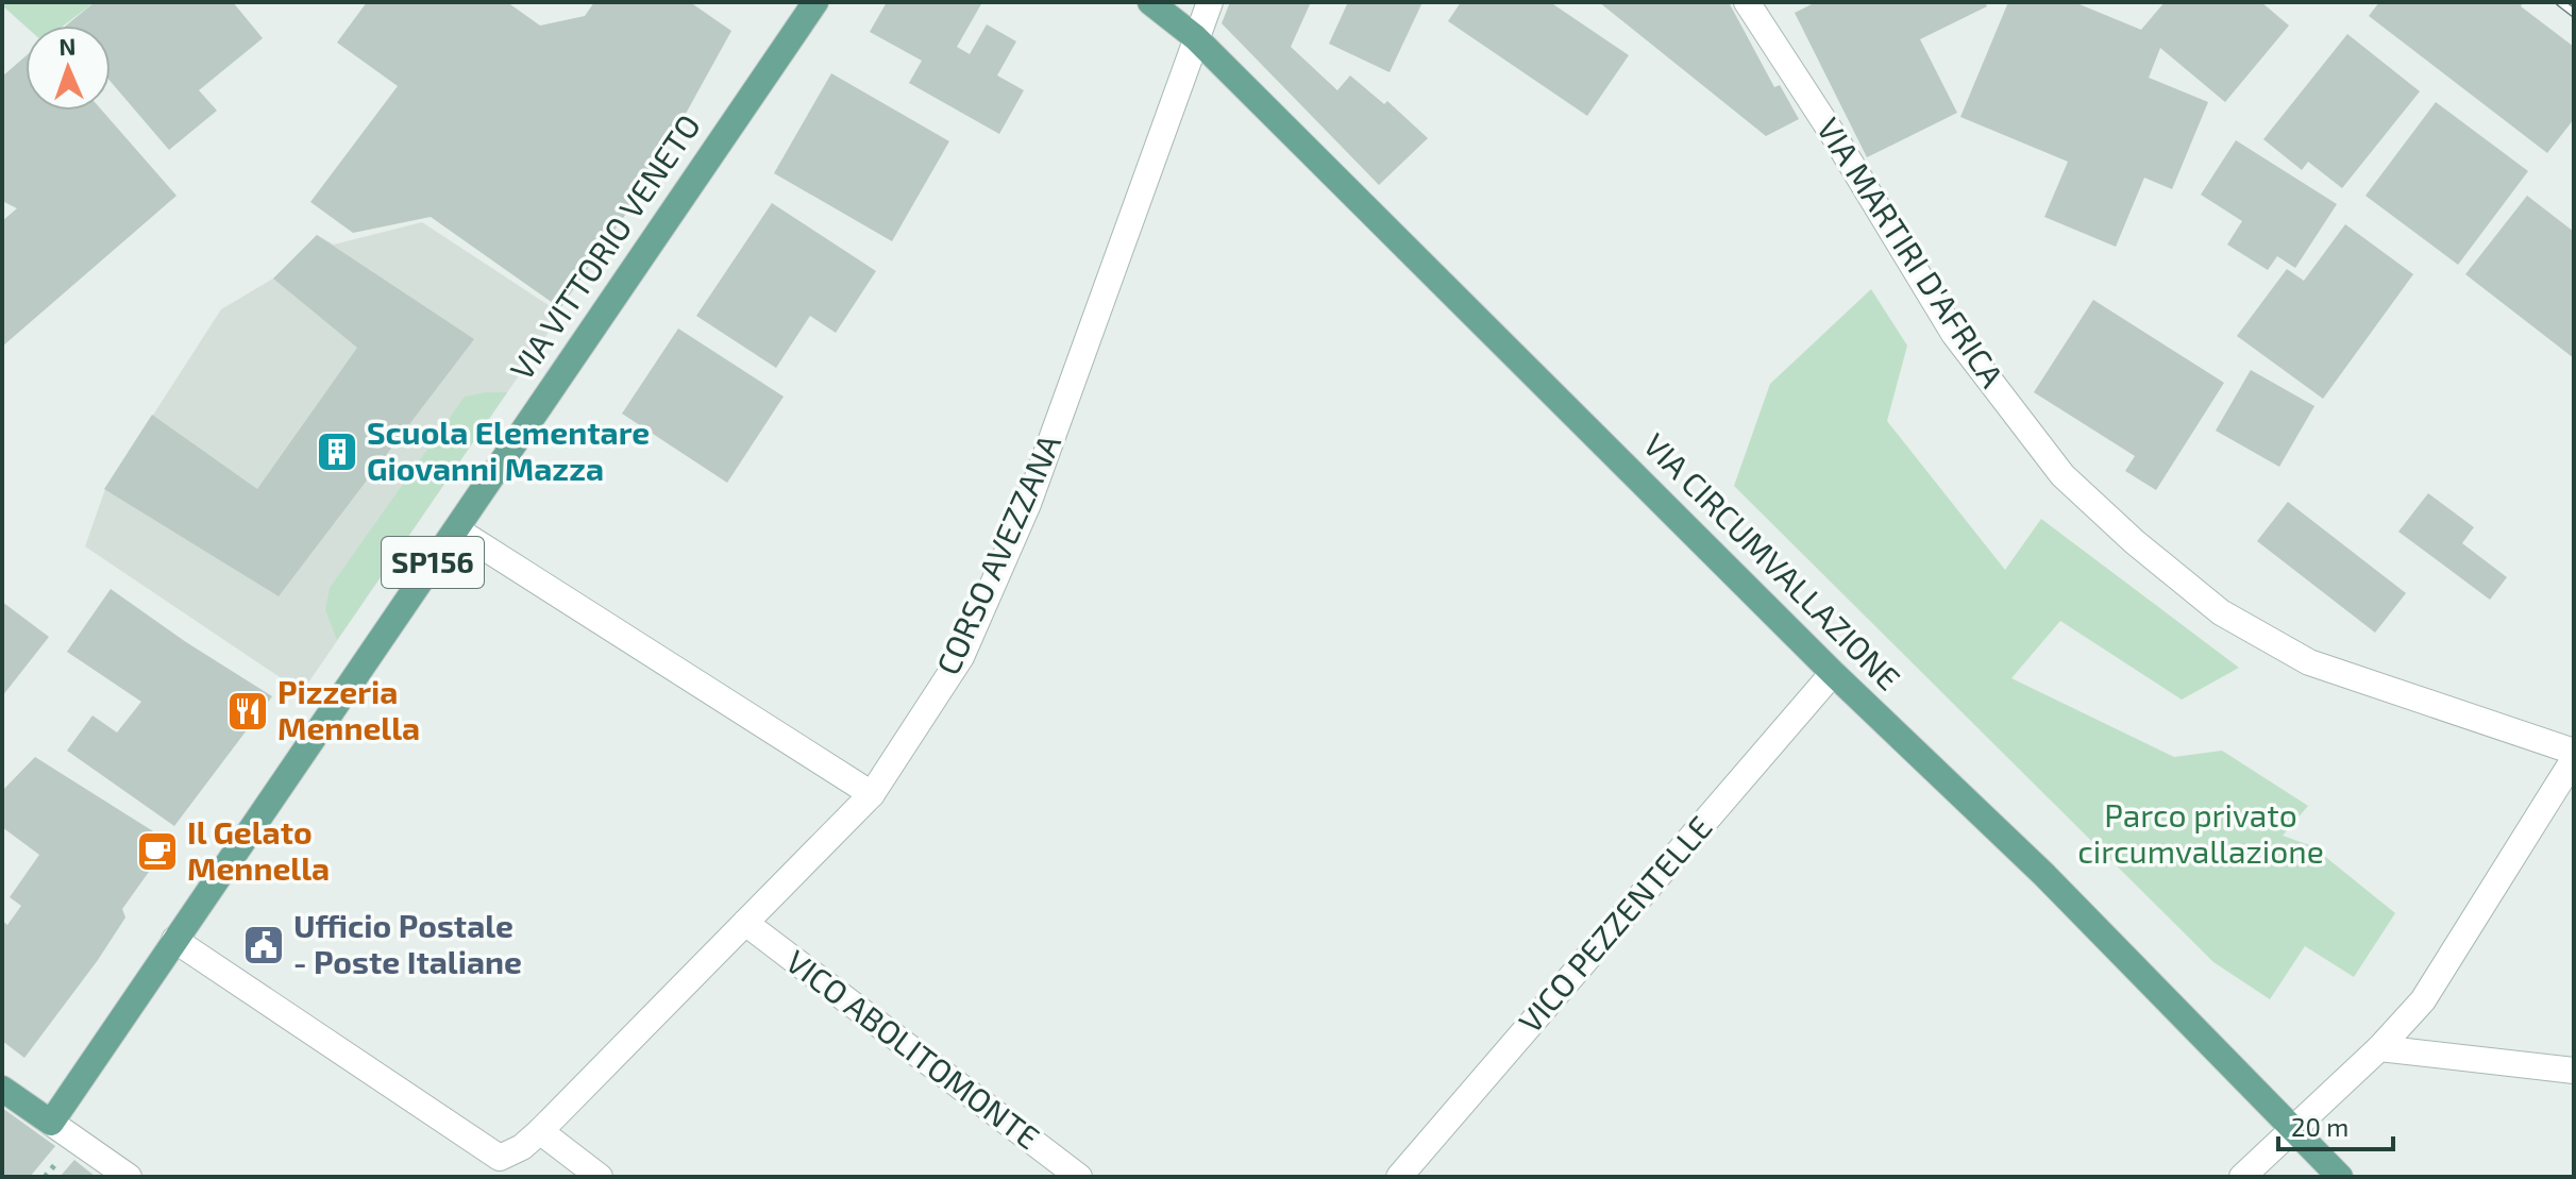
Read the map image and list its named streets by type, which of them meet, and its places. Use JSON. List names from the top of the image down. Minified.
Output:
{"streets":{"main road":["VIA VITTORIO VENETO","SP156","VIA CIRCUMVALLAZIONE"],"street":["VIA MARTIRI D'AFRICA","CORSO AVEZZANA","VICO PEZZENTELLE","VICO ABOLITOMONTE"]},"crossings":[["VIA VITTORIO VENETO","CORSO AVEZZANA"],["CORSO AVEZZANA","VIA CIRCUMVALLAZIONE"],["CORSO AVEZZANA","VICO ABOLITOMONTE"],["VIA CIRCUMVALLAZIONE","VICO PEZZENTELLE"]],"parks":["Parco privato circumvallazione"],"places":{"building":["Scuola Elementare Giovanni Mazza"],"restaurant":["Pizzeria Mennella"],"cafe":["Il Gelato Mennella"],"public building":["Ufficio Postale - Poste Italiane"]},"scale_bar":"20 m","north":"top"}
